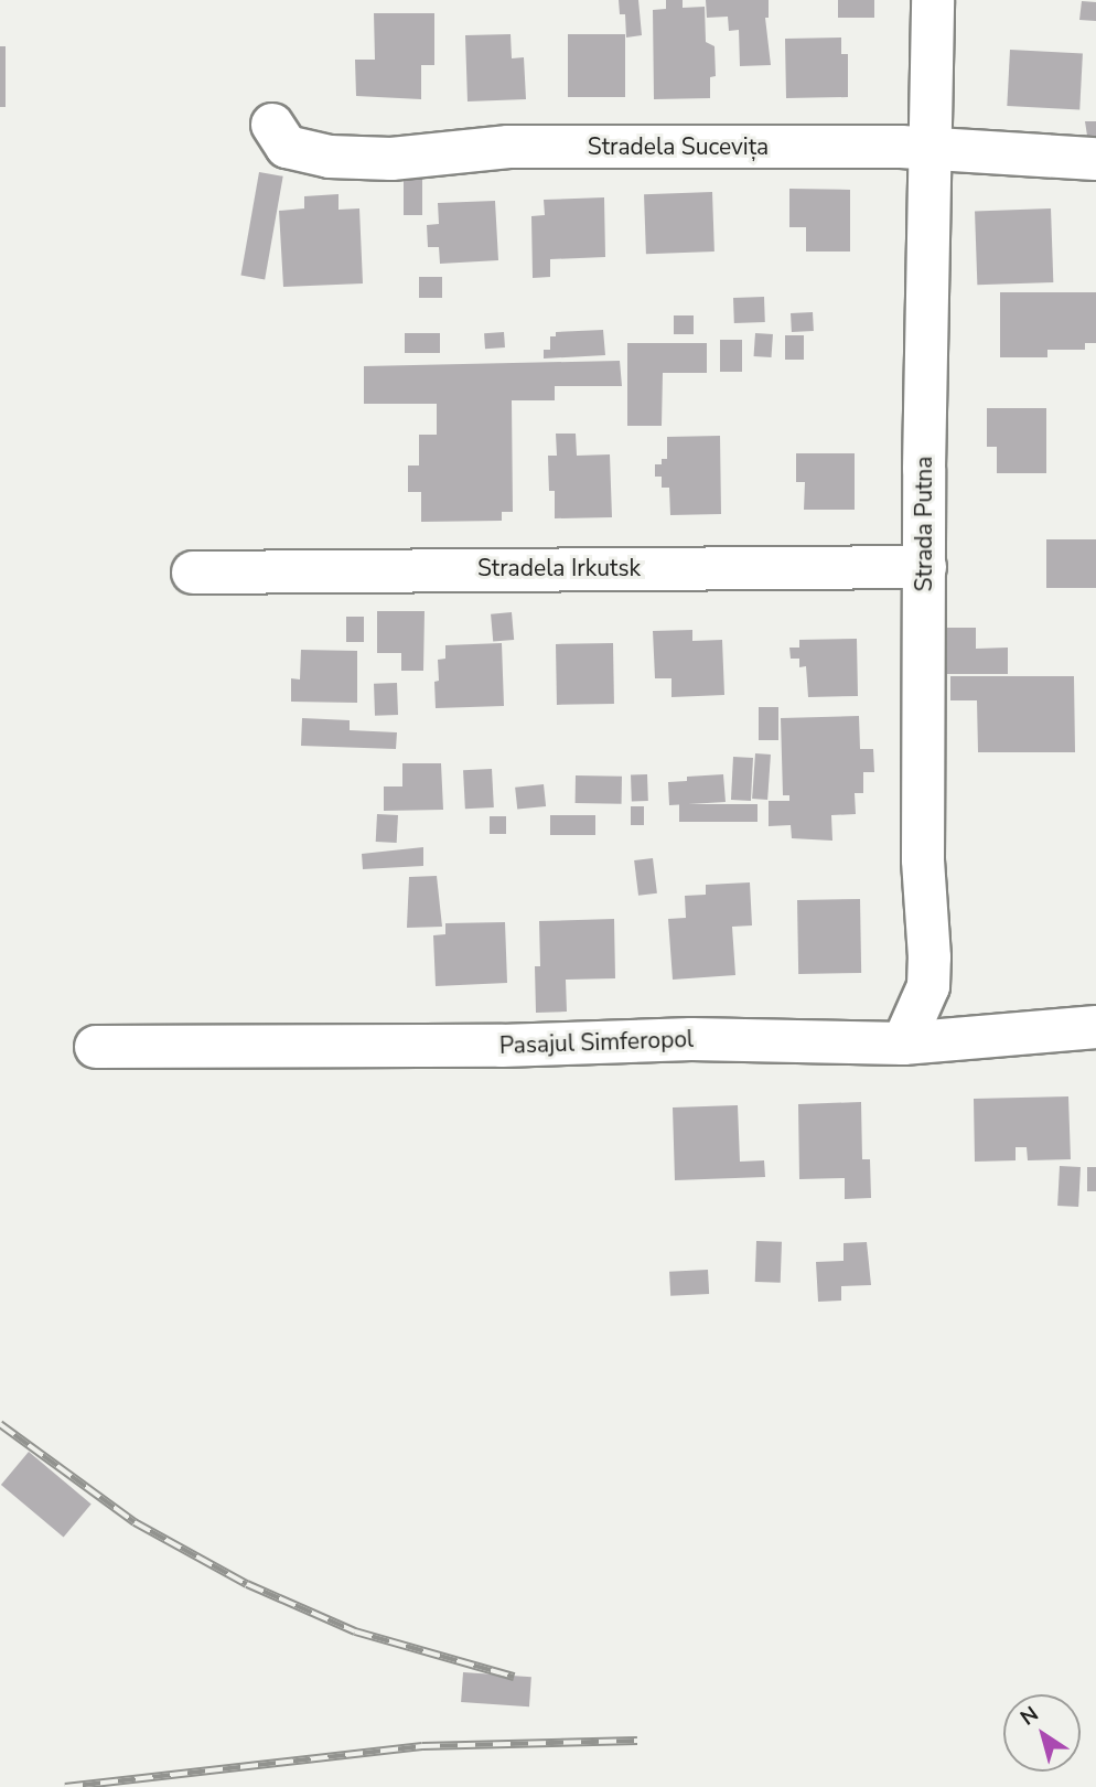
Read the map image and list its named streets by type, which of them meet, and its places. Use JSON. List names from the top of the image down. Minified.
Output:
{"streets":{"street":["Stradela Sucevița","Strada Putna","Stradela Irkutsk","Pasajul Simferopol"]},"crossings":[["Stradela Sucevița","Strada Putna"],["Strada Putna","Stradela Irkutsk"],["Strada Putna","Pasajul Simferopol"]],"north":"top left"}
